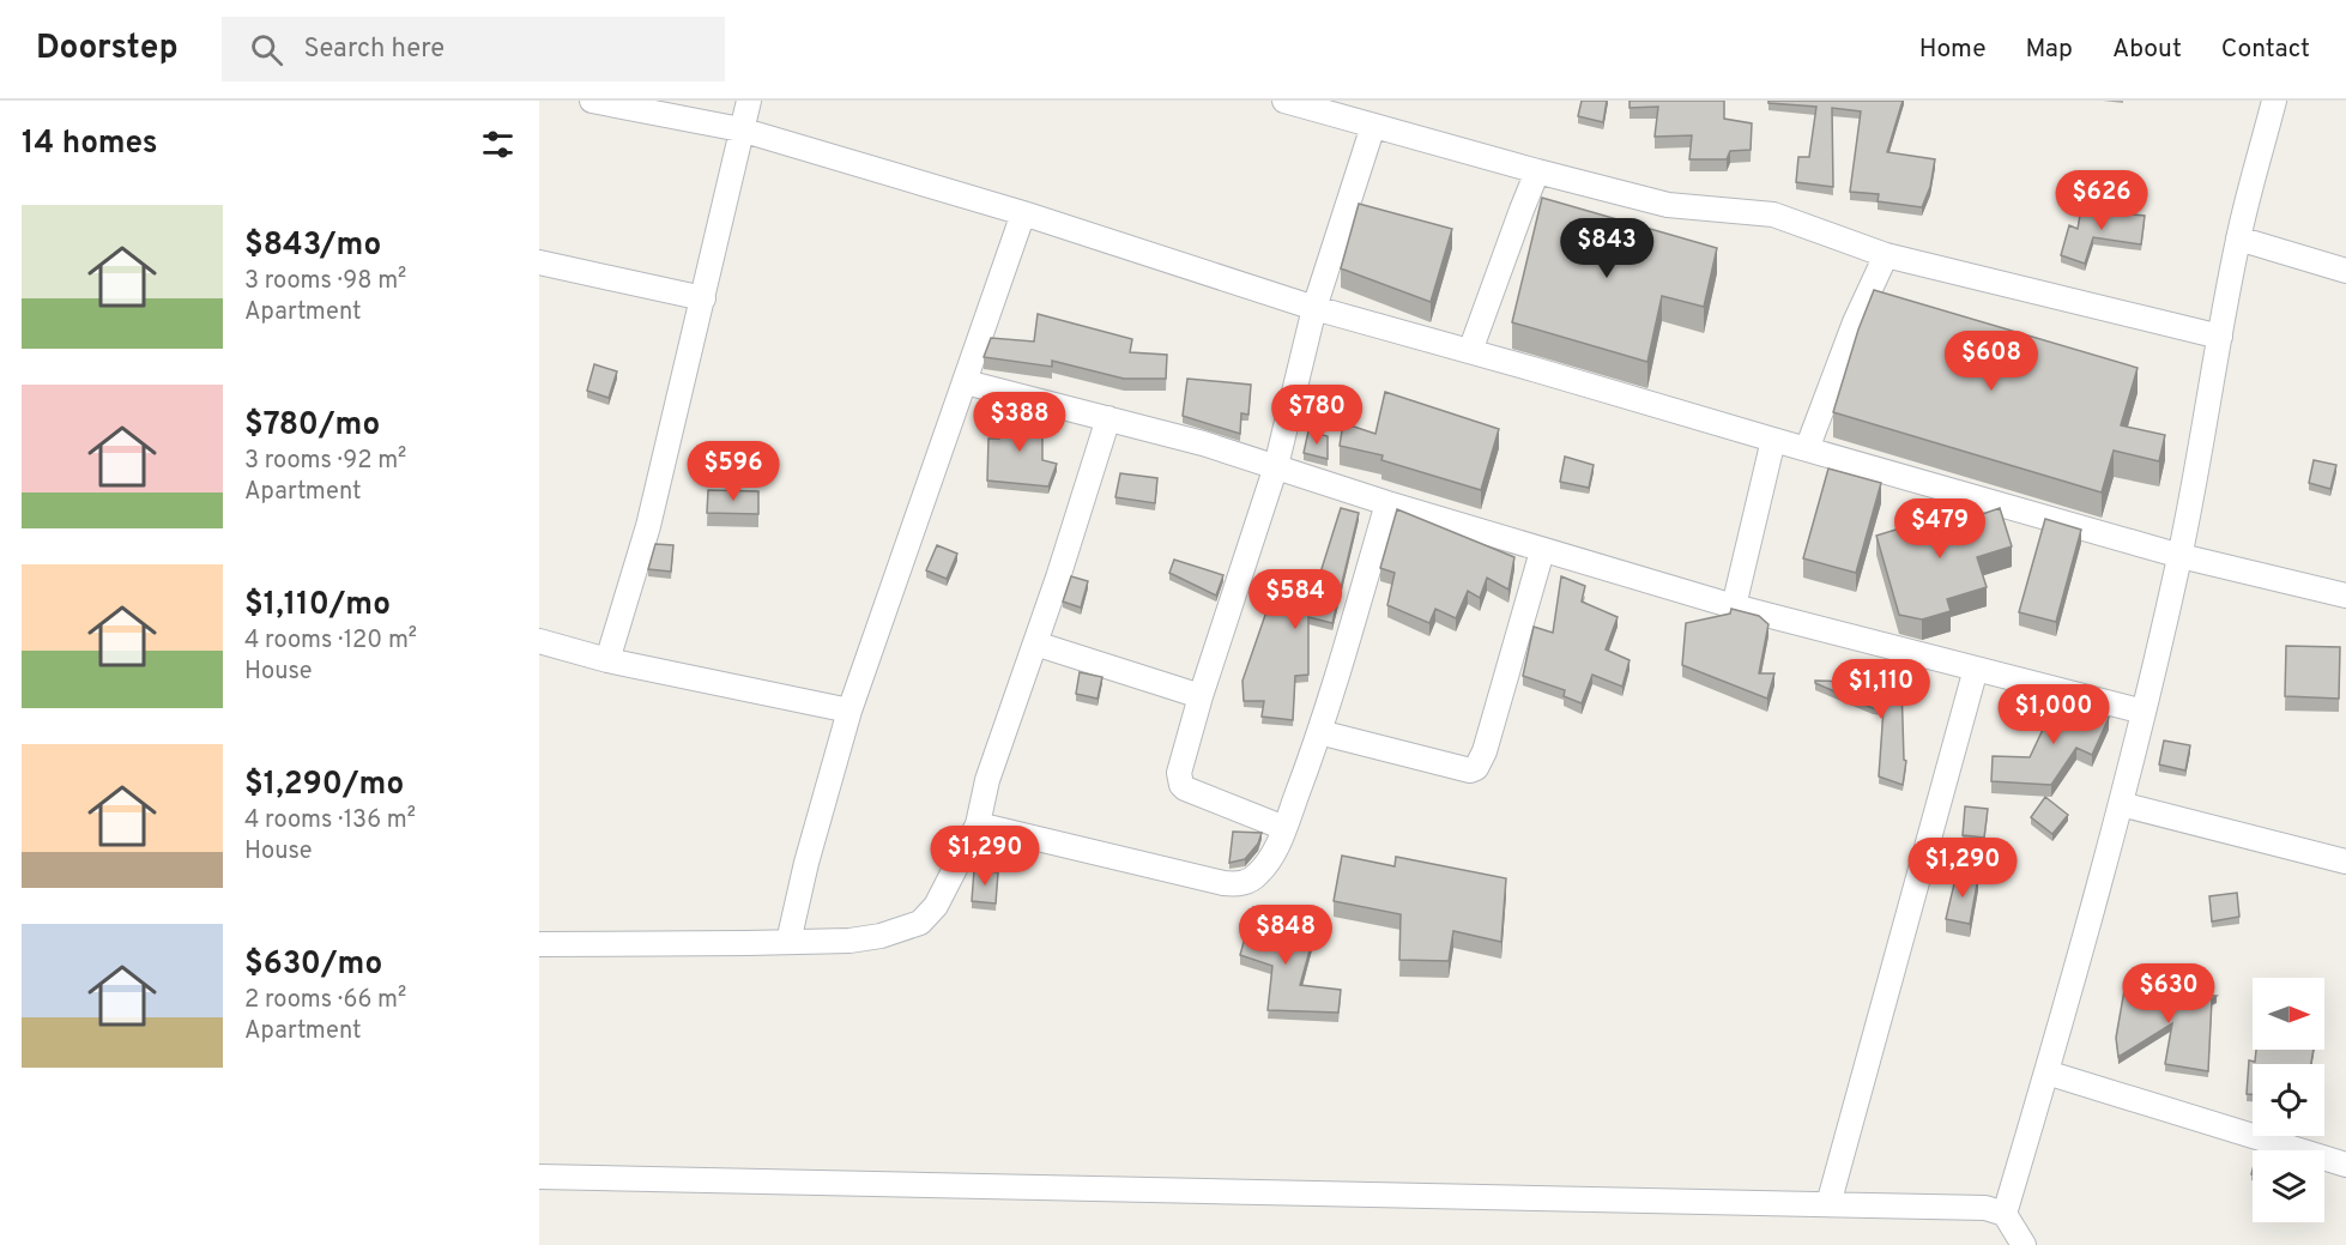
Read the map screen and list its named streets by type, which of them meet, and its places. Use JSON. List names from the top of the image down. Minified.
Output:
{"north":"right","page":{"header":"Doorstep","search":"Search here","nav":["Home","Map","About","Contact"],"heading":"14 homes","price":["$626","$843","$608","$780","$388","$596","$479","$584","$1,110","$1,000","$1,290","$1,290","$848","$630"],"list":[{"name":"$843/mo","note":"3 rooms · 98 m² · Apartment"},{"name":"$780/mo","note":"3 rooms · 92 m² · Apartment"},{"name":"$1,110/mo","note":"4 rooms · 120 m² · House"},{"name":"$1,290/mo","note":"4 rooms · 136 m² · House"},{"name":"$630/mo","note":"2 rooms · 66 m² · Apartment"}]}}
